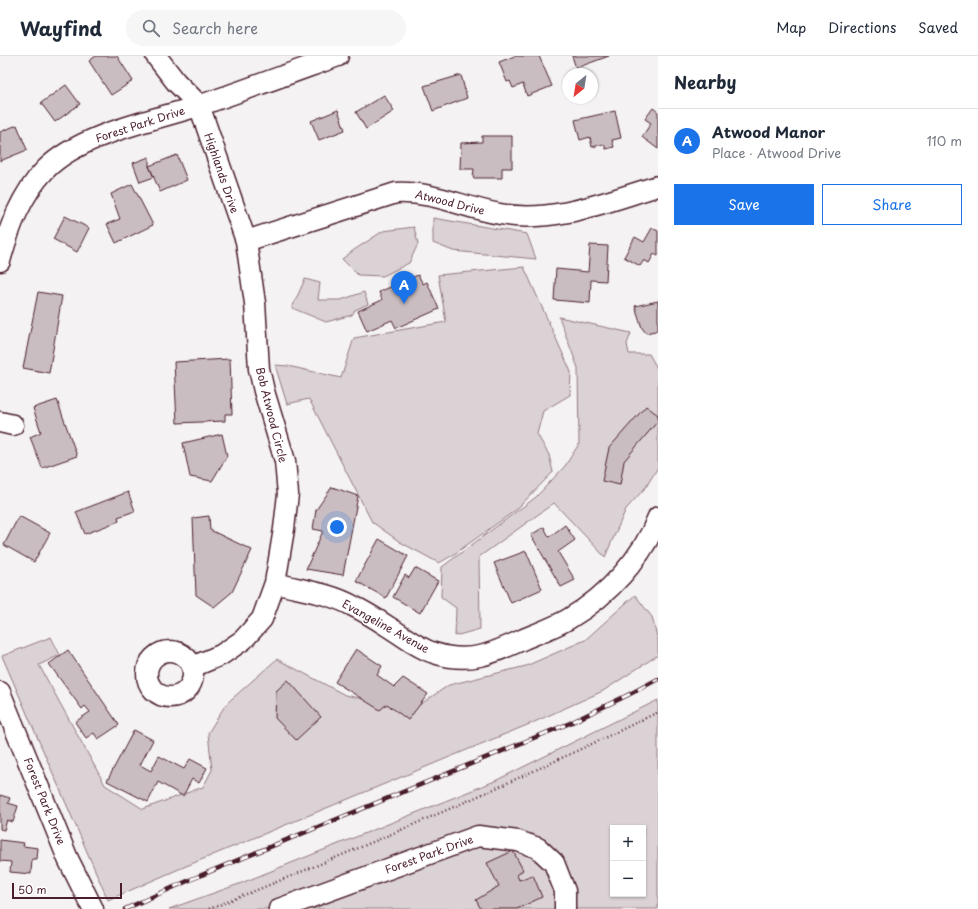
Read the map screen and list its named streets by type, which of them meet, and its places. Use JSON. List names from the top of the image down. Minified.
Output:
{"streets":{"street":["Forest Park Drive","Highlands Drive","Atwood Drive","Bob Atwood Circle","Evangeline Avenue"]},"crossings":[["Forest Park Drive","Highlands Drive"],["Highlands Drive","Atwood Drive"],["Highlands Drive","Bob Atwood Circle"],["Atwood Drive","Bob Atwood Circle"],["Bob Atwood Circle","Evangeline Avenue"]],"scale_bar":"50 m","north":"bottom left","page":{"header":"Wayfind","search":"Search here","nav":["Map","Directions","Saved"],"heading":"Nearby","list":[{"mark":"A","name":"Atwood Manor","note":"Place · Atwood Drive","value":"110 m"}],"buttons":["Save","Share"],"pins":"A","map_buttons":["+","−"],"scale":"50 m"}}
